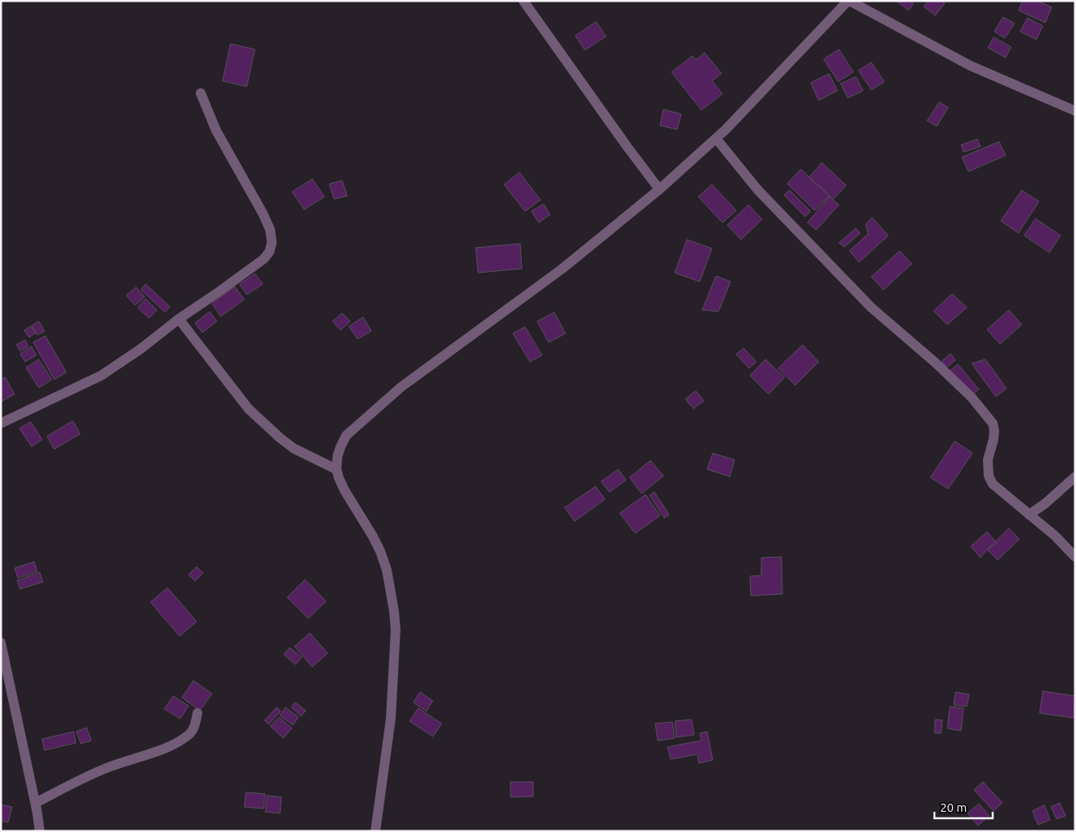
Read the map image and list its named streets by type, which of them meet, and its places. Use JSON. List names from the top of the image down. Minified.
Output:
{"scale_bar":"20 m"}
